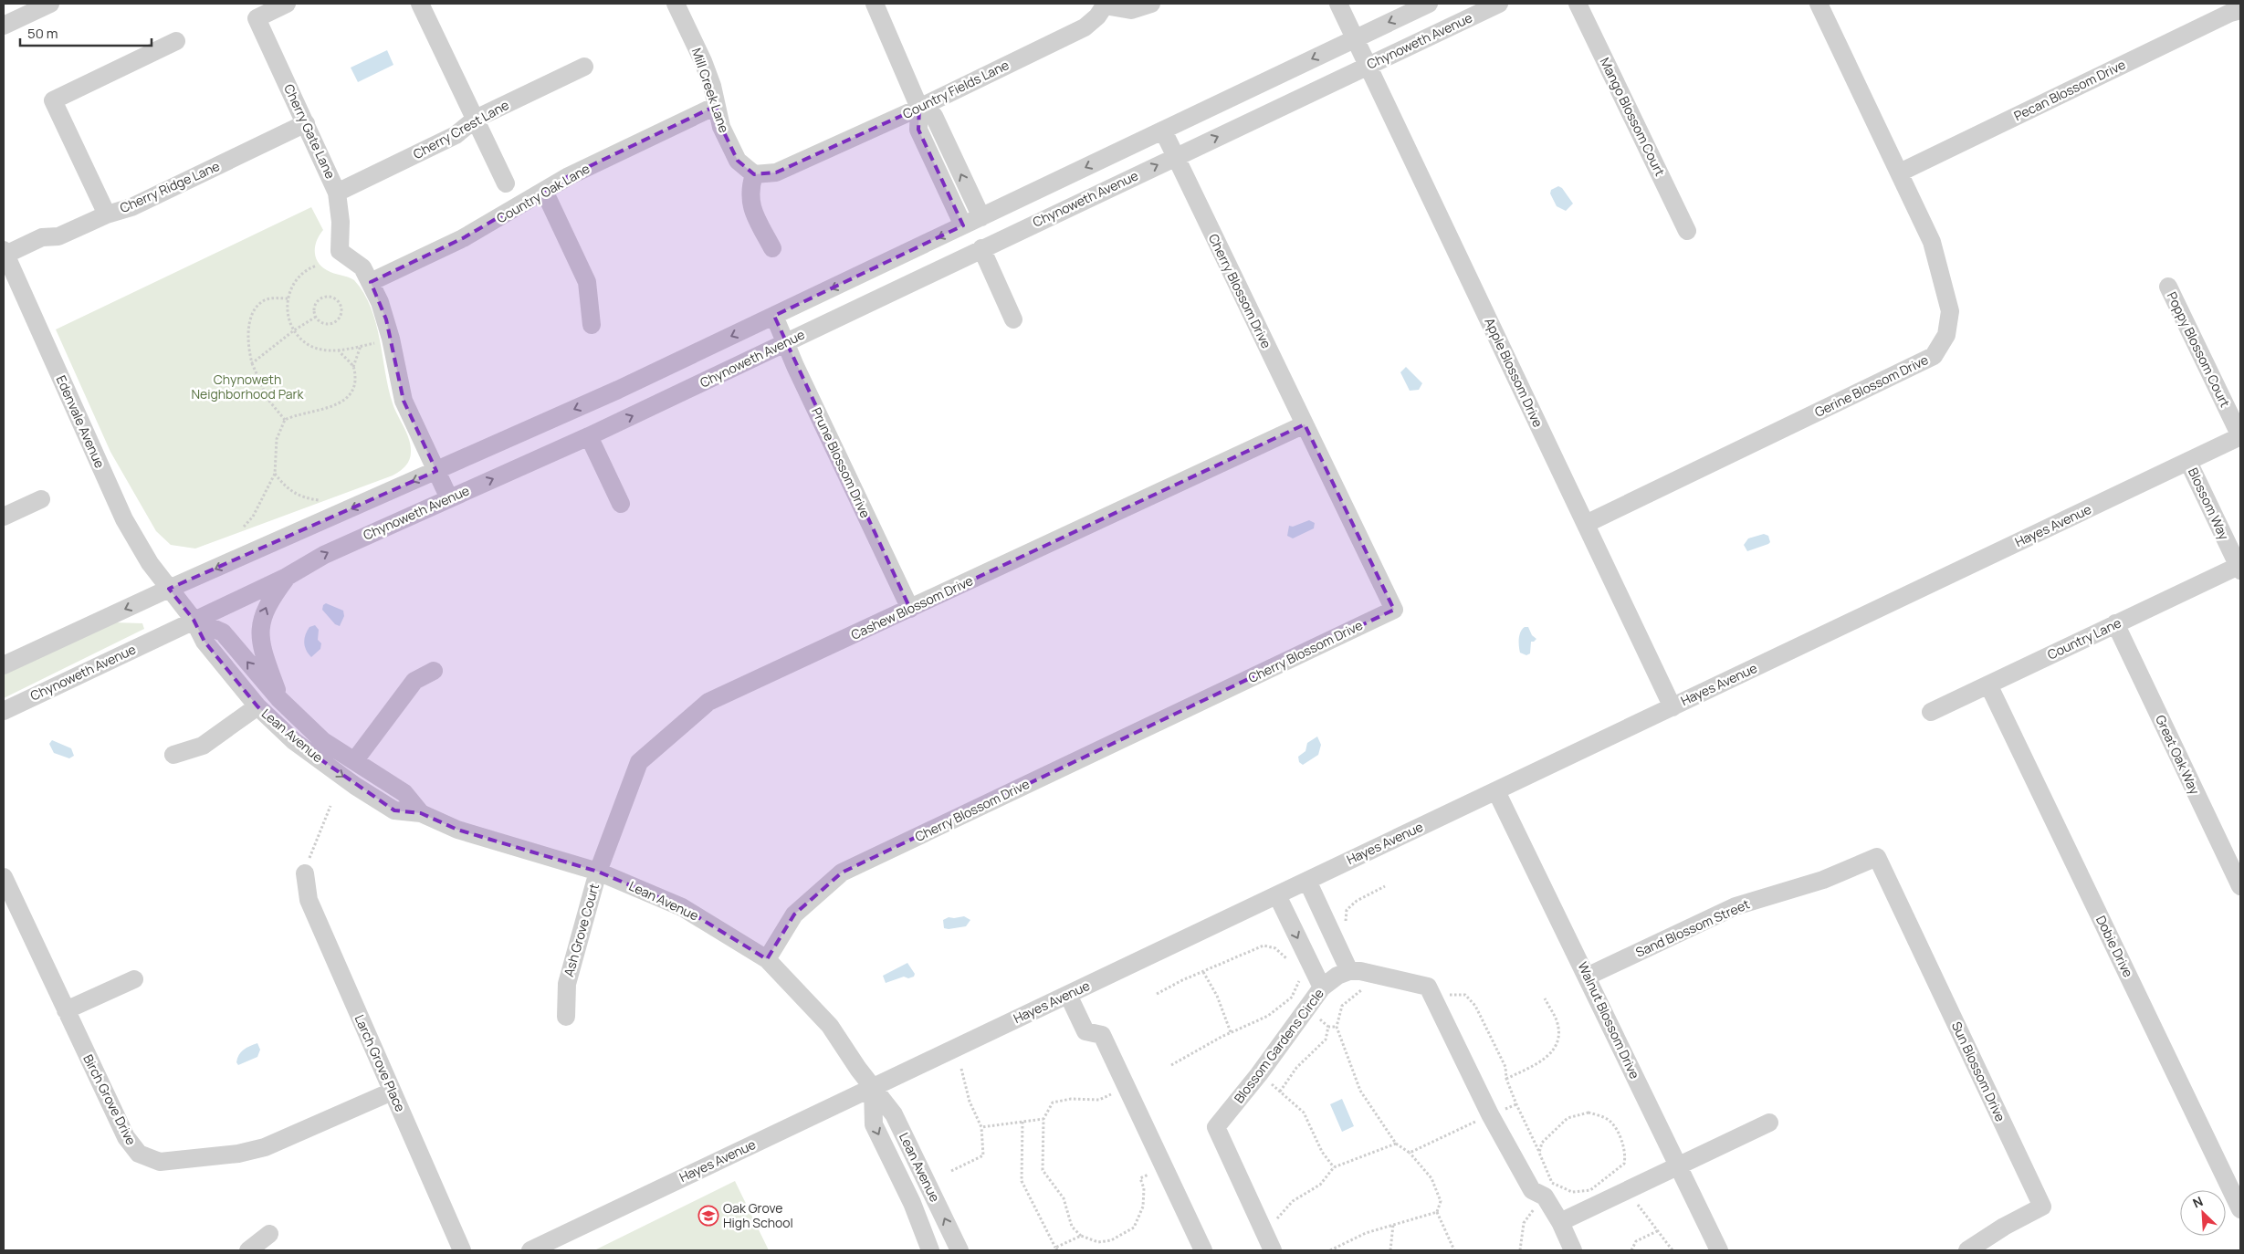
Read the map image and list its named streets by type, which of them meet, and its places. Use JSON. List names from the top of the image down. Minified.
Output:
{"streets":{"street":["Chynoweth Avenue","Country Fields Lane","Mill Creek Lane","Pecan Blossom Drive","Mango Blossom Court","Cherry Crest Lane","Cherry Gate Lane","Cherry Ridge Lane","Country Oak Lane","Cherry Blossom Drive","Poppy Blossom Court","Apple Blossom Drive","Gerine Blossom Drive","Edenvale Avenue","Prune Blossom Drive","Blossom Way","Hayes Avenue","Cashew Blossom Drive","Country Lane","Lean Avenue","Great Oak Way","Sand Blossom Street","Ash Grove Court","Dobie Drive","Walnut Blossom Drive","Blossom Gardens Circle","Larch Grove Place","Sun Blossom Drive","Birch Grove Drive"]},"crossings":[["Chynoweth Avenue","Cherry Blossom Drive"],["Chynoweth Avenue","Apple Blossom Drive"],["Chynoweth Avenue","Prune Blossom Drive"],["Chynoweth Avenue","Lean Avenue"],["Country Fields Lane","Mill Creek Lane"],["Mill Creek Lane","Country Oak Lane"],["Pecan Blossom Drive","Gerine Blossom Drive"],["Cherry Crest Lane","Cherry Gate Lane"],["Cherry Gate Lane","Cherry Ridge Lane"],["Cherry Gate Lane","Country Oak Lane"],["Cherry Ridge Lane","Edenvale Avenue"],["Cherry Blossom Drive","Cashew Blossom Drive"],["Cherry Blossom Drive","Lean Avenue"],["Poppy Blossom Court","Hayes Avenue"],["Apple Blossom Drive","Gerine Blossom Drive"],["Apple Blossom Drive","Hayes Avenue"],["Edenvale Avenue","Lean Avenue"],["Prune Blossom Drive","Cashew Blossom Drive"],["Blossom Way","Hayes Avenue"],["Blossom Way","Country Lane"],["Hayes Avenue","Lean Avenue"],["Hayes Avenue","Walnut Blossom Drive"],["Cashew Blossom Drive","Lean Avenue"],["Cashew Blossom Drive","Ash Grove Court"],["Country Lane","Great Oak Way"],["Country Lane","Dobie Drive"],["Lean Avenue","Ash Grove Court"],["Sand Blossom Street","Walnut Blossom Drive"],["Sand Blossom Street","Sun Blossom Drive"],["Larch Grove Place","Birch Grove Drive"]],"parks":["Chynoweth Neighborhood Park"],"places":{"school or university":["Oak Grove High School"]},"scale_bar":"50 m","north":"top left"}
